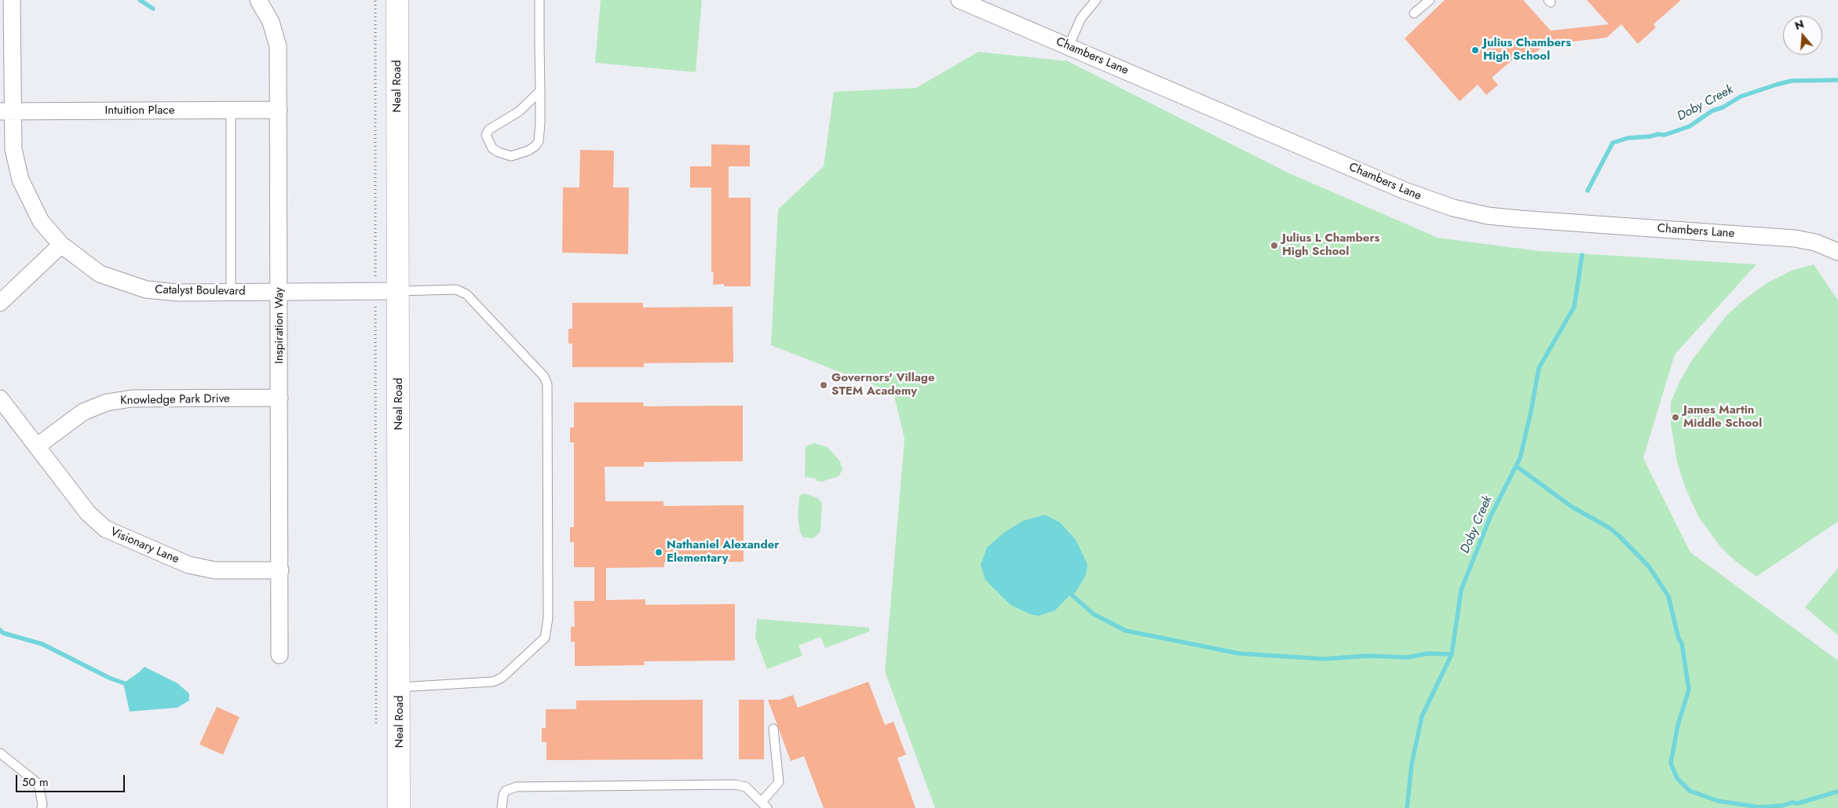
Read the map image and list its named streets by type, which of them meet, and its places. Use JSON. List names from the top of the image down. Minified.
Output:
{"streets":{"street":["Chambers Lane","Neal Road","Intuition Place","Catalyst Boulevard","Inspiration Way","Knowledge Park Drive","Visionary Lane"]},"crossings":[["Neal Road","Catalyst Boulevard"],["Intuition Place","Catalyst Boulevard"],["Intuition Place","Inspiration Way"],["Catalyst Boulevard","Inspiration Way"],["Inspiration Way","Knowledge Park Drive"],["Inspiration Way","Visionary Lane"],["Knowledge Park Drive","Visionary Lane"]],"water":["Doby Creek"],"places":["Julius Chambers High School","Julius L Chambers High School","Governors' Village STEM Academy","James Martin Middle School","Nathaniel Alexander Elementary"],"scale_bar":"50 m","north":"top"}
